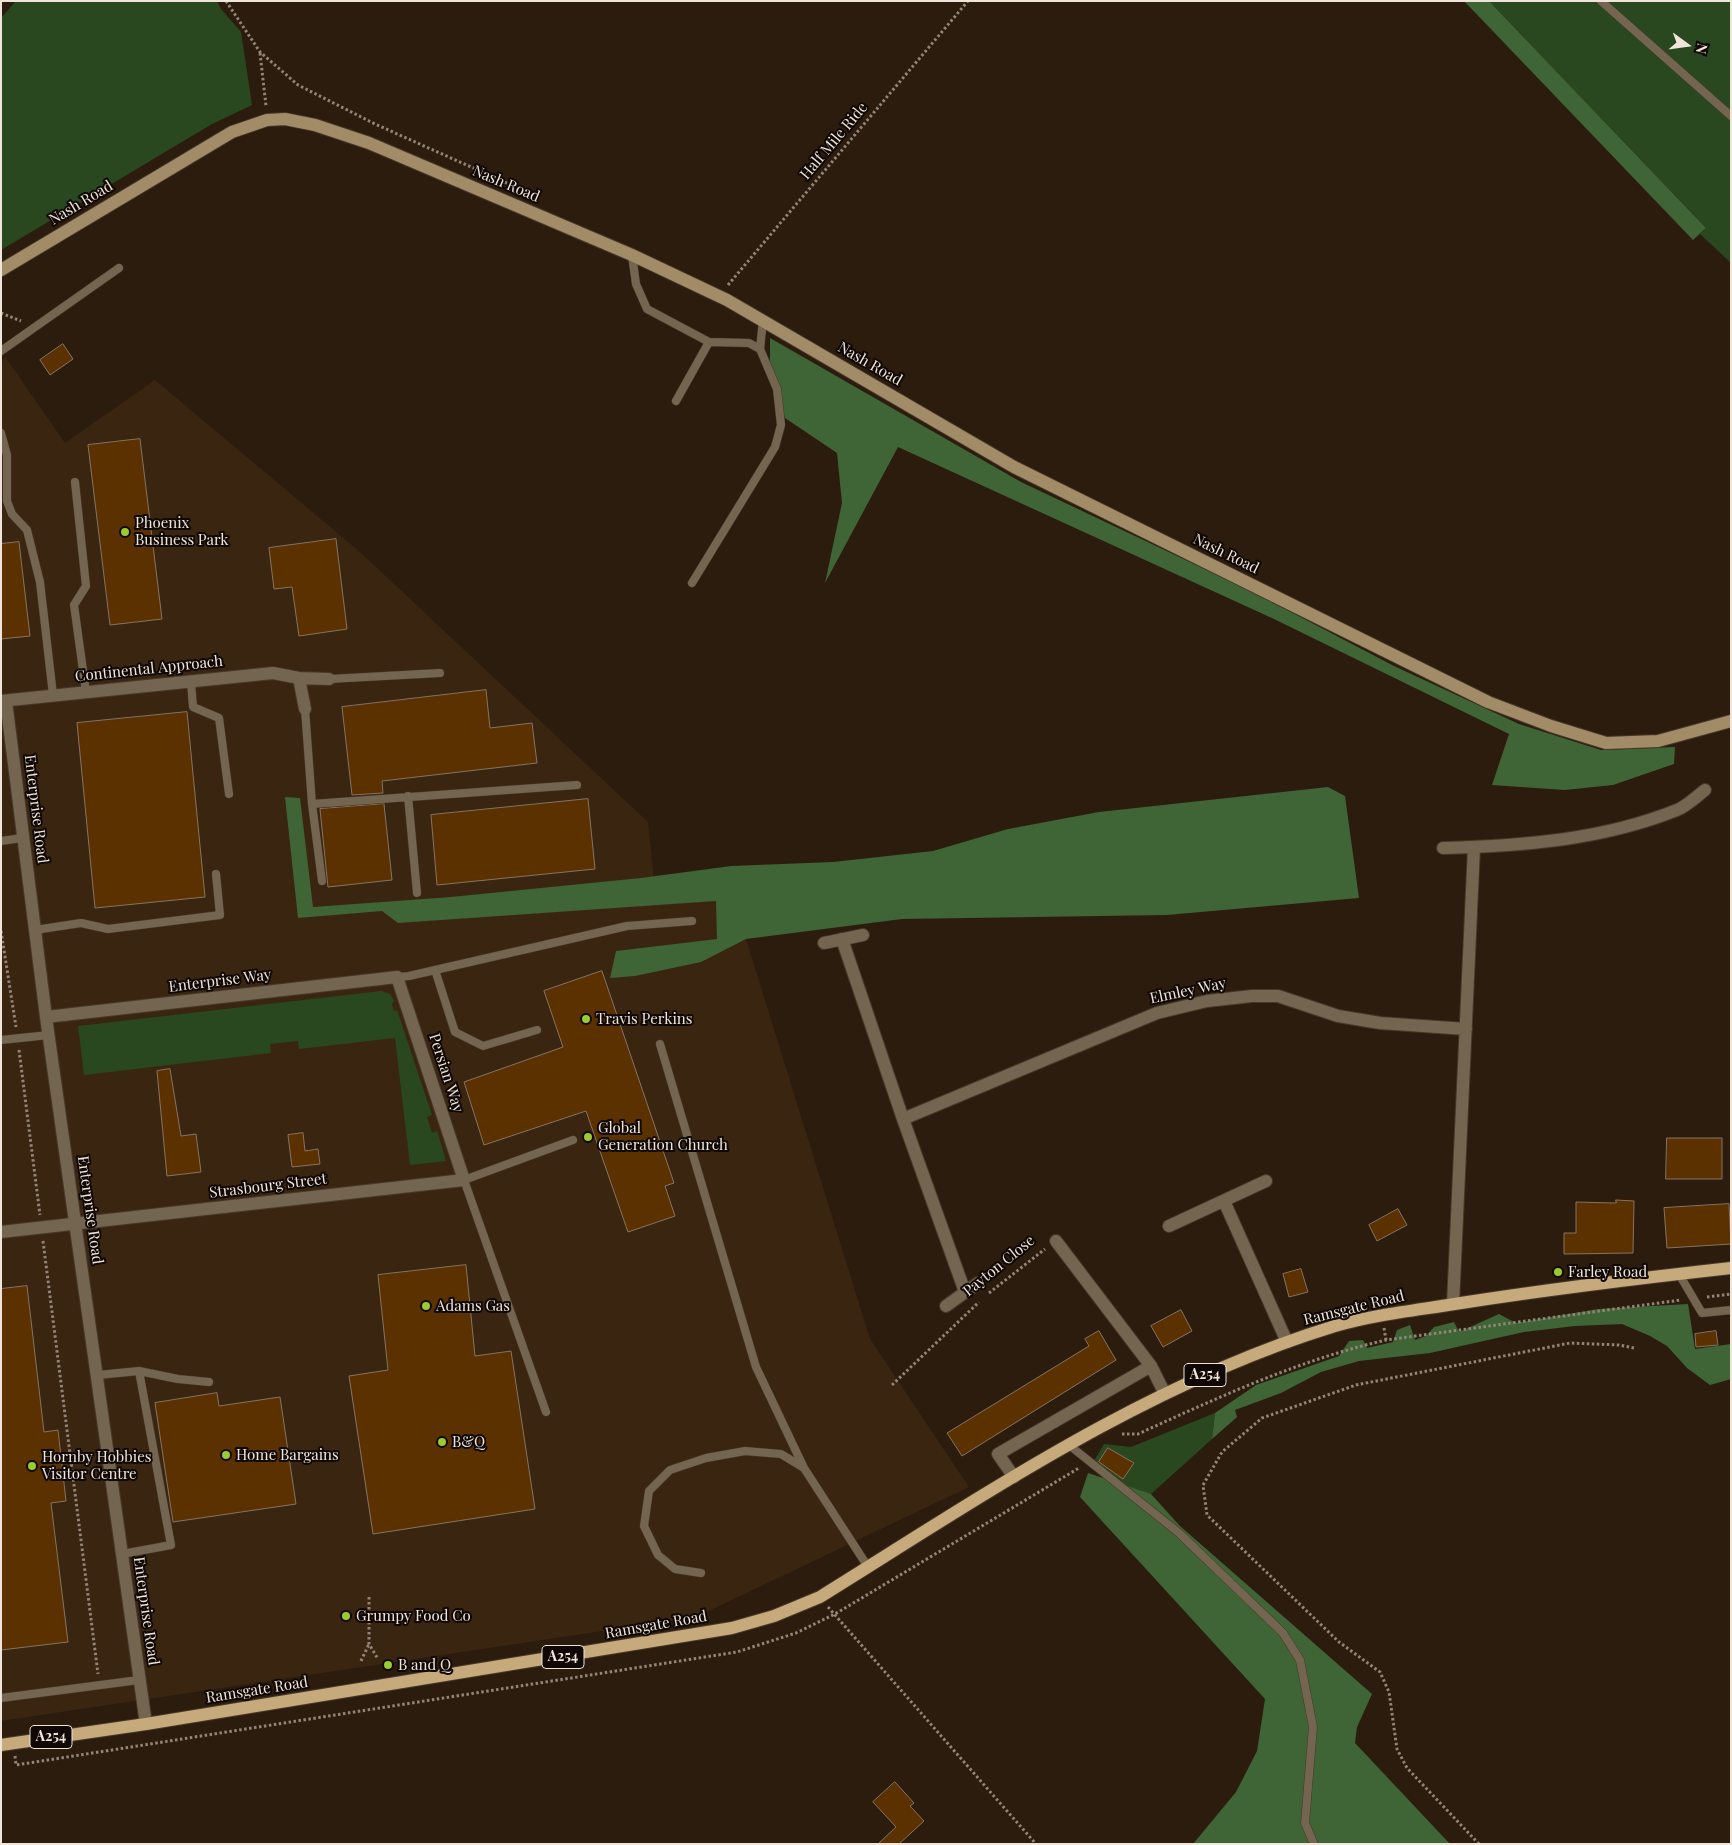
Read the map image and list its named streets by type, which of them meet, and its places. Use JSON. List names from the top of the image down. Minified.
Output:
{"streets":{"main road":["Ramsgate Road","A254"],"street":["Nash Road","Continental Approach","Enterprise Road","Enterprise Way","Elmley Way","Persian Way","Strasbourg Street","Payton Close"],"path":["Half Mile Ride"]},"crossings":[["Half Mile Ride","Nash Road"],["Continental Approach","Enterprise Road"],["Enterprise Road","Enterprise Way"],["Enterprise Road","Strasbourg Street"],["Enterprise Road","Ramsgate Road"],["Enterprise Way","Persian Way"],["Persian Way","Strasbourg Street"],["Payton Close","Ramsgate Road"]],"places":["Phoenix Business Park","Travis Perkins","Global Generation Church","Farley Road","Adams Gas","B&Q","Home Bargains","Hornby Hobbies Visitor Centre","Grumpy Food Co","B and Q"],"north":"right"}
